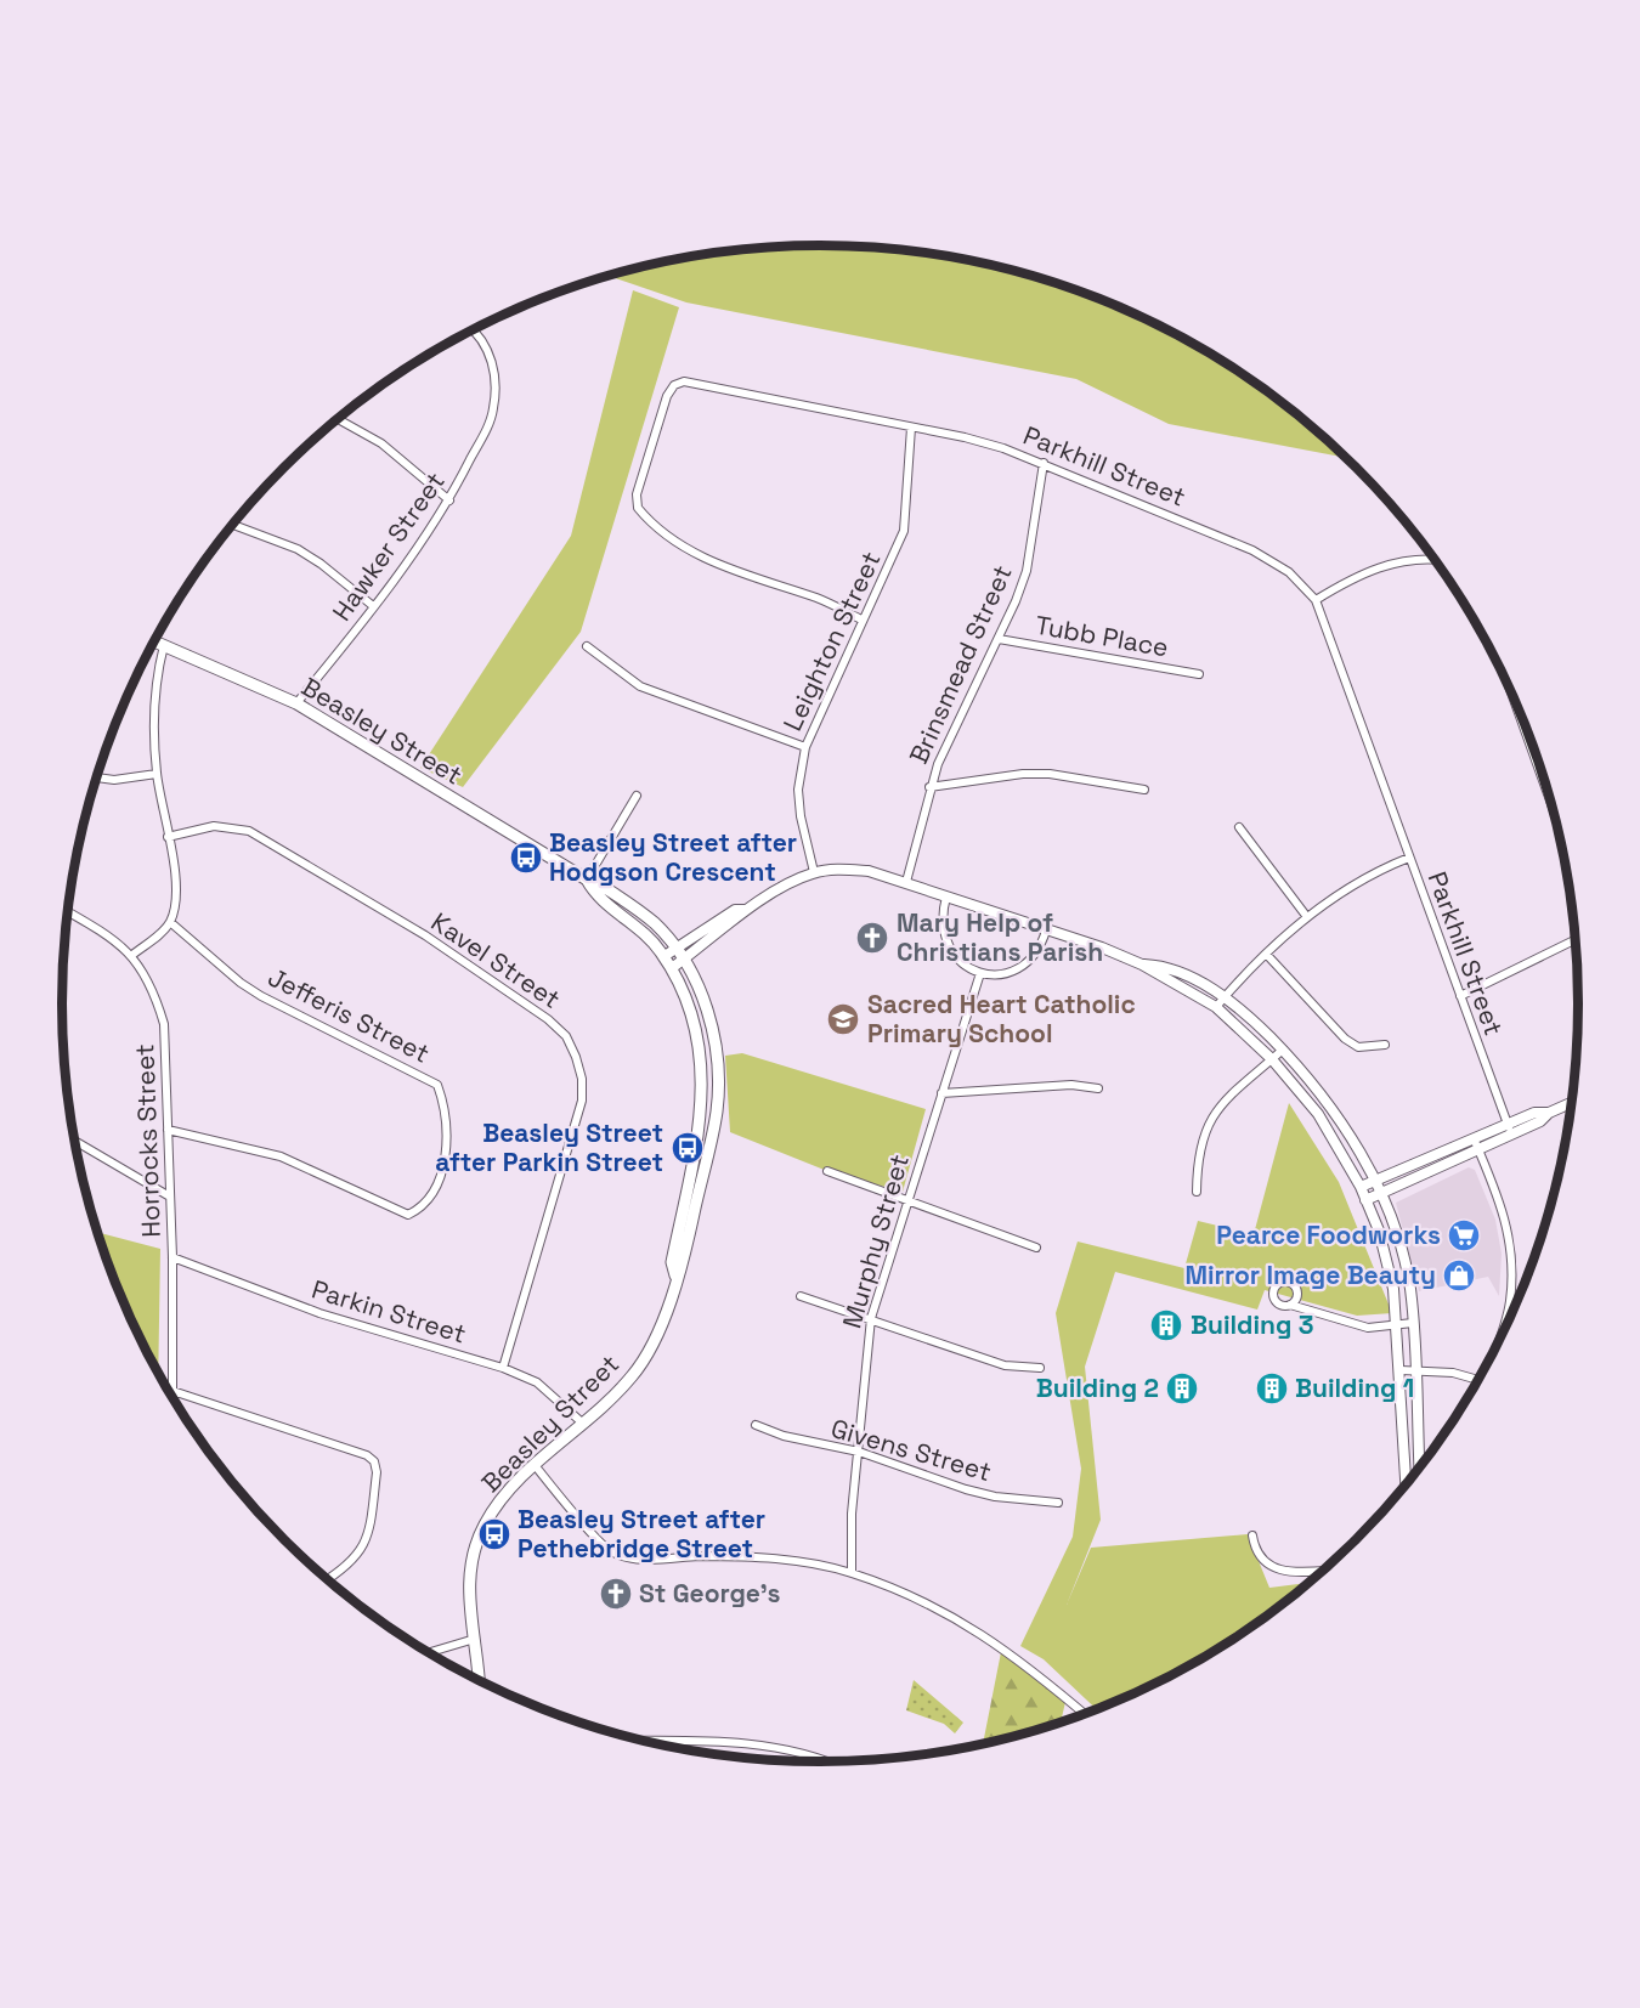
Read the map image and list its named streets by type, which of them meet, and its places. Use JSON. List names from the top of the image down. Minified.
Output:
{"streets":{"main road":["Beasley Street"],"street":["Parkhill Street","Hawker Street","Tubb Place","Leighton Street","Brinsmead Street","Kavel Street","Jefferis Street","Horrocks Street","Murphy Street","Parkin Street","Givens Street"]},"crossings":[["Parkhill Street","Leighton Street"],["Parkhill Street","Brinsmead Street"],["Hawker Street","Beasley Street"],["Tubb Place","Brinsmead Street"],["Beasley Street","Parkin Street"],["Kavel Street","Parkin Street"],["Jefferis Street","Horrocks Street"],["Horrocks Street","Parkin Street"],["Murphy Street","Givens Street"]],"places":{"bus stop":["Beasley Street after Hodgson Crescent","Beasley Street after Parkin Street","Beasley Street after Pethebridge Street"],"church":["Mary Help of Christians Parish","St George’s"],"school or university":["Sacred Heart Catholic Primary School"],"supermarket":["Pearce Foodworks"],"shop":["Mirror Image Beauty"],"building":["Building 3","Building 2","Building 1"]}}
